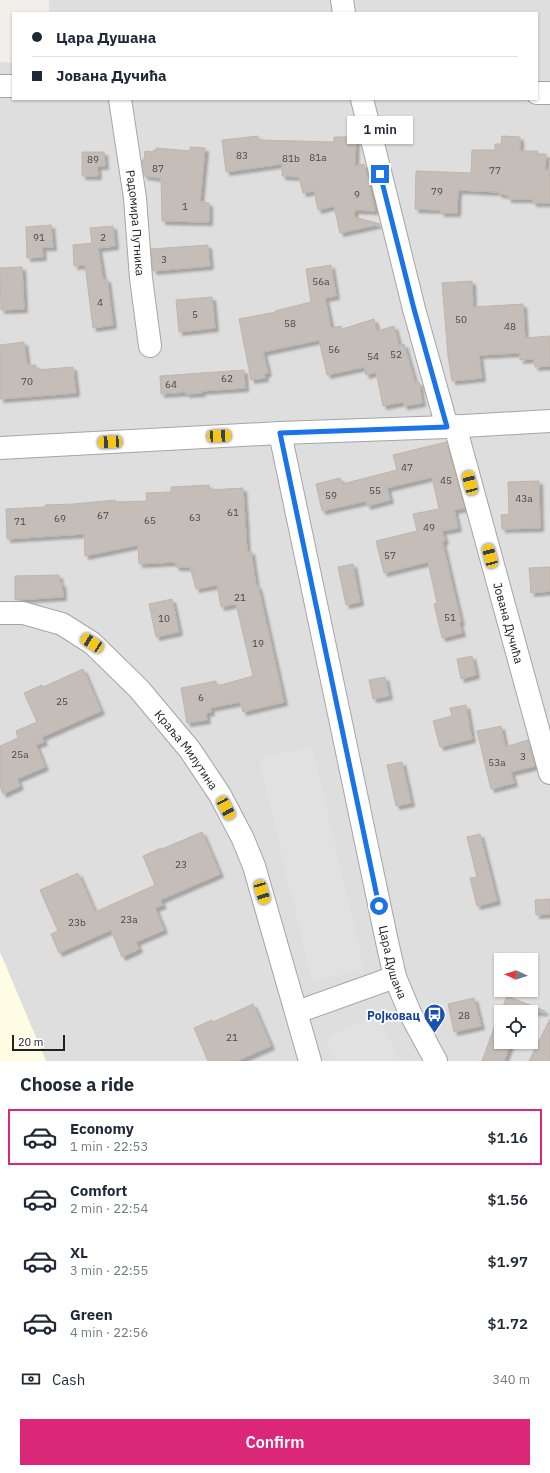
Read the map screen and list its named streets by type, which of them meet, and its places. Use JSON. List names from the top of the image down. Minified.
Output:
{"streets":{"street":["Радомира Путника","Јована Дучића","Краља Милутина","Цара Душана"]},"places":{"bus stop":["Ројковац"]},"house_numbers":["83","81a","81b","89","87","77","79","9","1","91","2","3","56a","4","5","50","58","48","56","52","54","62","70","64","47","45","55","59","43a","61","67","63","69","65","71","49","57","21","51","10","19","6","25","25a","3","53a","23","23a","23b","28","21"],"scale_bar":"20 m","north":"left","page":{"banner":["Цара Душана","Јована Дучића"],"bubble":"1 min","scale":"20 m","heading":"Choose a ride","list":[{"name":"Economy","note":"1 min · 22:53","value":"$1.16"},{"name":"Comfort","note":"2 min · 22:54","value":"$1.56"},{"name":"XL","note":"3 min · 22:55","value":"$1.97"},{"name":"Green","note":"4 min · 22:56","value":"$1.72"}],"pay":["Cash","340 m"],"buttons":"Confirm"}}
